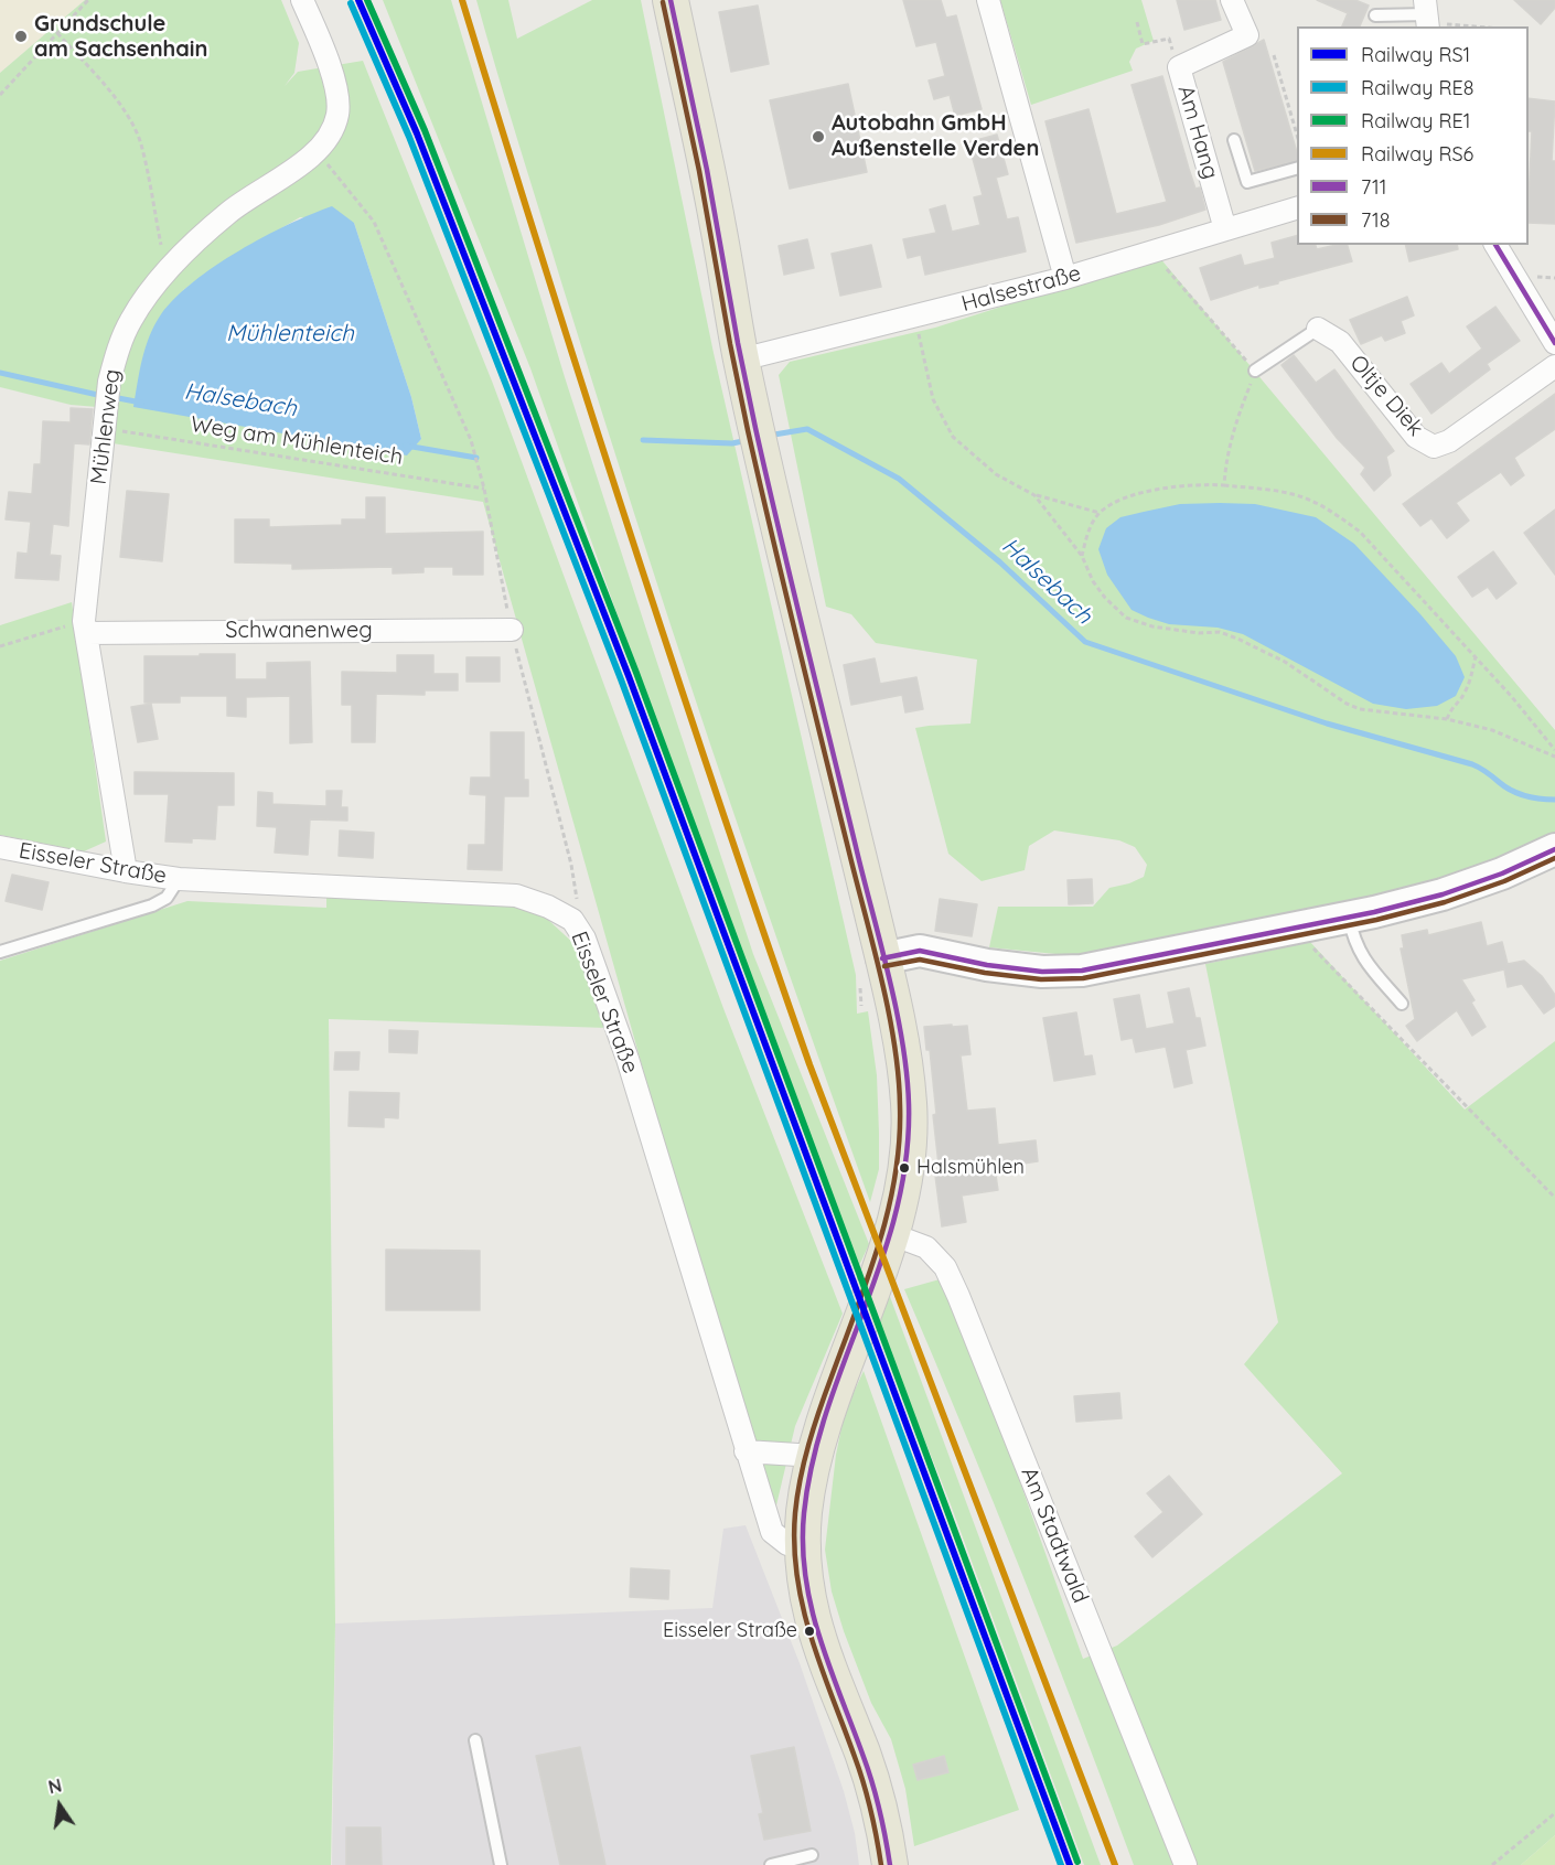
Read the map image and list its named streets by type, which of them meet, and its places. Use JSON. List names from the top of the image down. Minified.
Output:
{"streets":{"street":["Am Hang","Halsestraße","Oltje Diek","Mühlenweg","Schwanenweg","Eisseler Straße","Am Stadtwald"],"path":["Weg am Mühlenteich"]},"crossings":[["Am Hang","Halsestraße"],["Mühlenweg","Weg am Mühlenteich"],["Mühlenweg","Schwanenweg"],["Mühlenweg","Eisseler Straße"]],"water":["Mühlenteich","Halsebach"],"places":["Grundschule am Sachsenhain","Autobahn GmbH Außenstelle Verden","Halsmühlen","Eisseler Straße"],"lines":["rail line RS1","rail line RE1","rail line RS6","transit line 711","transit line 718","rail line RE8"],"legend":["Railway RS1","Railway RE8","Railway RE1","Railway RS6","711","718"],"north":"top"}
